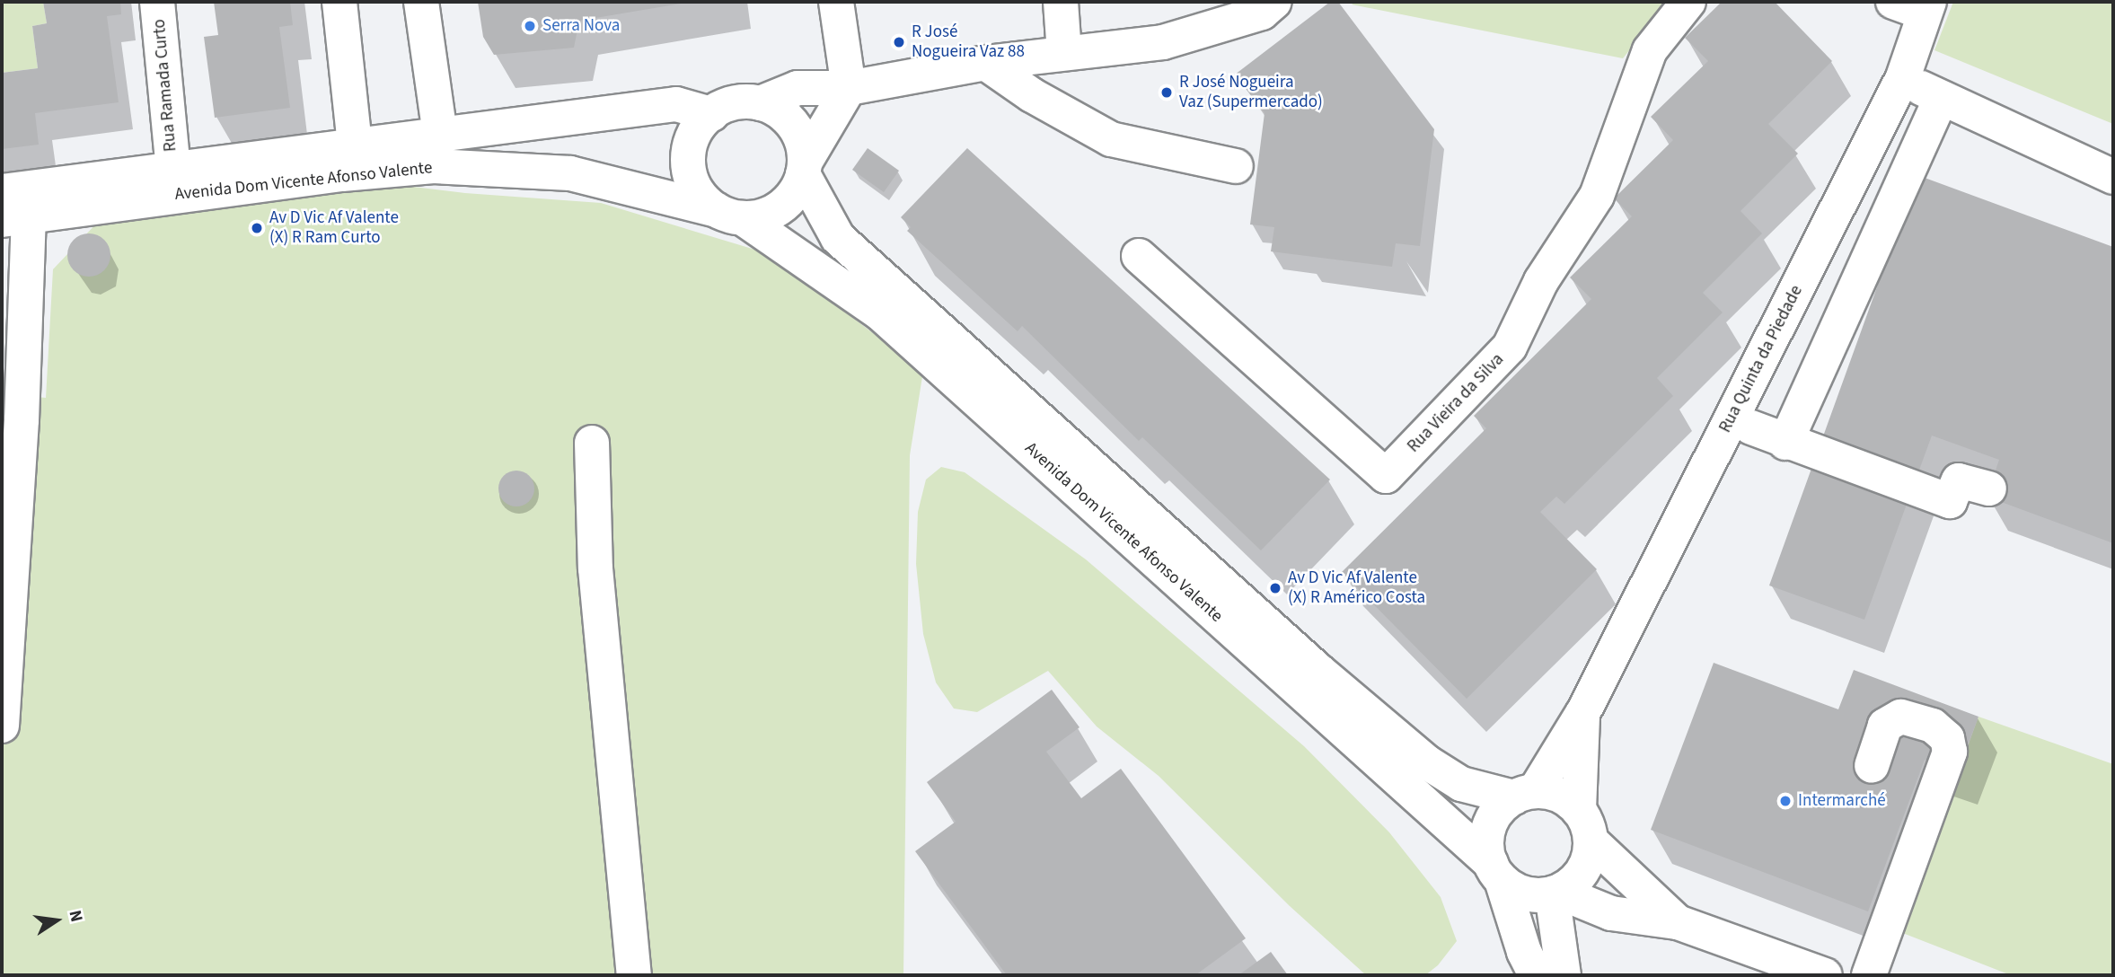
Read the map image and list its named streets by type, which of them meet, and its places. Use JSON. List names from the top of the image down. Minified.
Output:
{"streets":{"street":["Rua Ramada Curto","Avenida Dom Vicente Afonso Valente","Rua Quinta da Piedade","Rua Vieira da Silva"]},"crossings":[["Rua Ramada Curto","Avenida Dom Vicente Afonso Valente"],["Avenida Dom Vicente Afonso Valente","Rua Quinta da Piedade"]],"places":["Serra Nova","R José Nogueira Vaz 88","R José Nogueira Vaz (Supermercado)","Av D Vic Af Valente (X) R Ram Curto","Av D Vic Af Valente (X) R Américo Costa","Intermarché"],"north":"right"}
